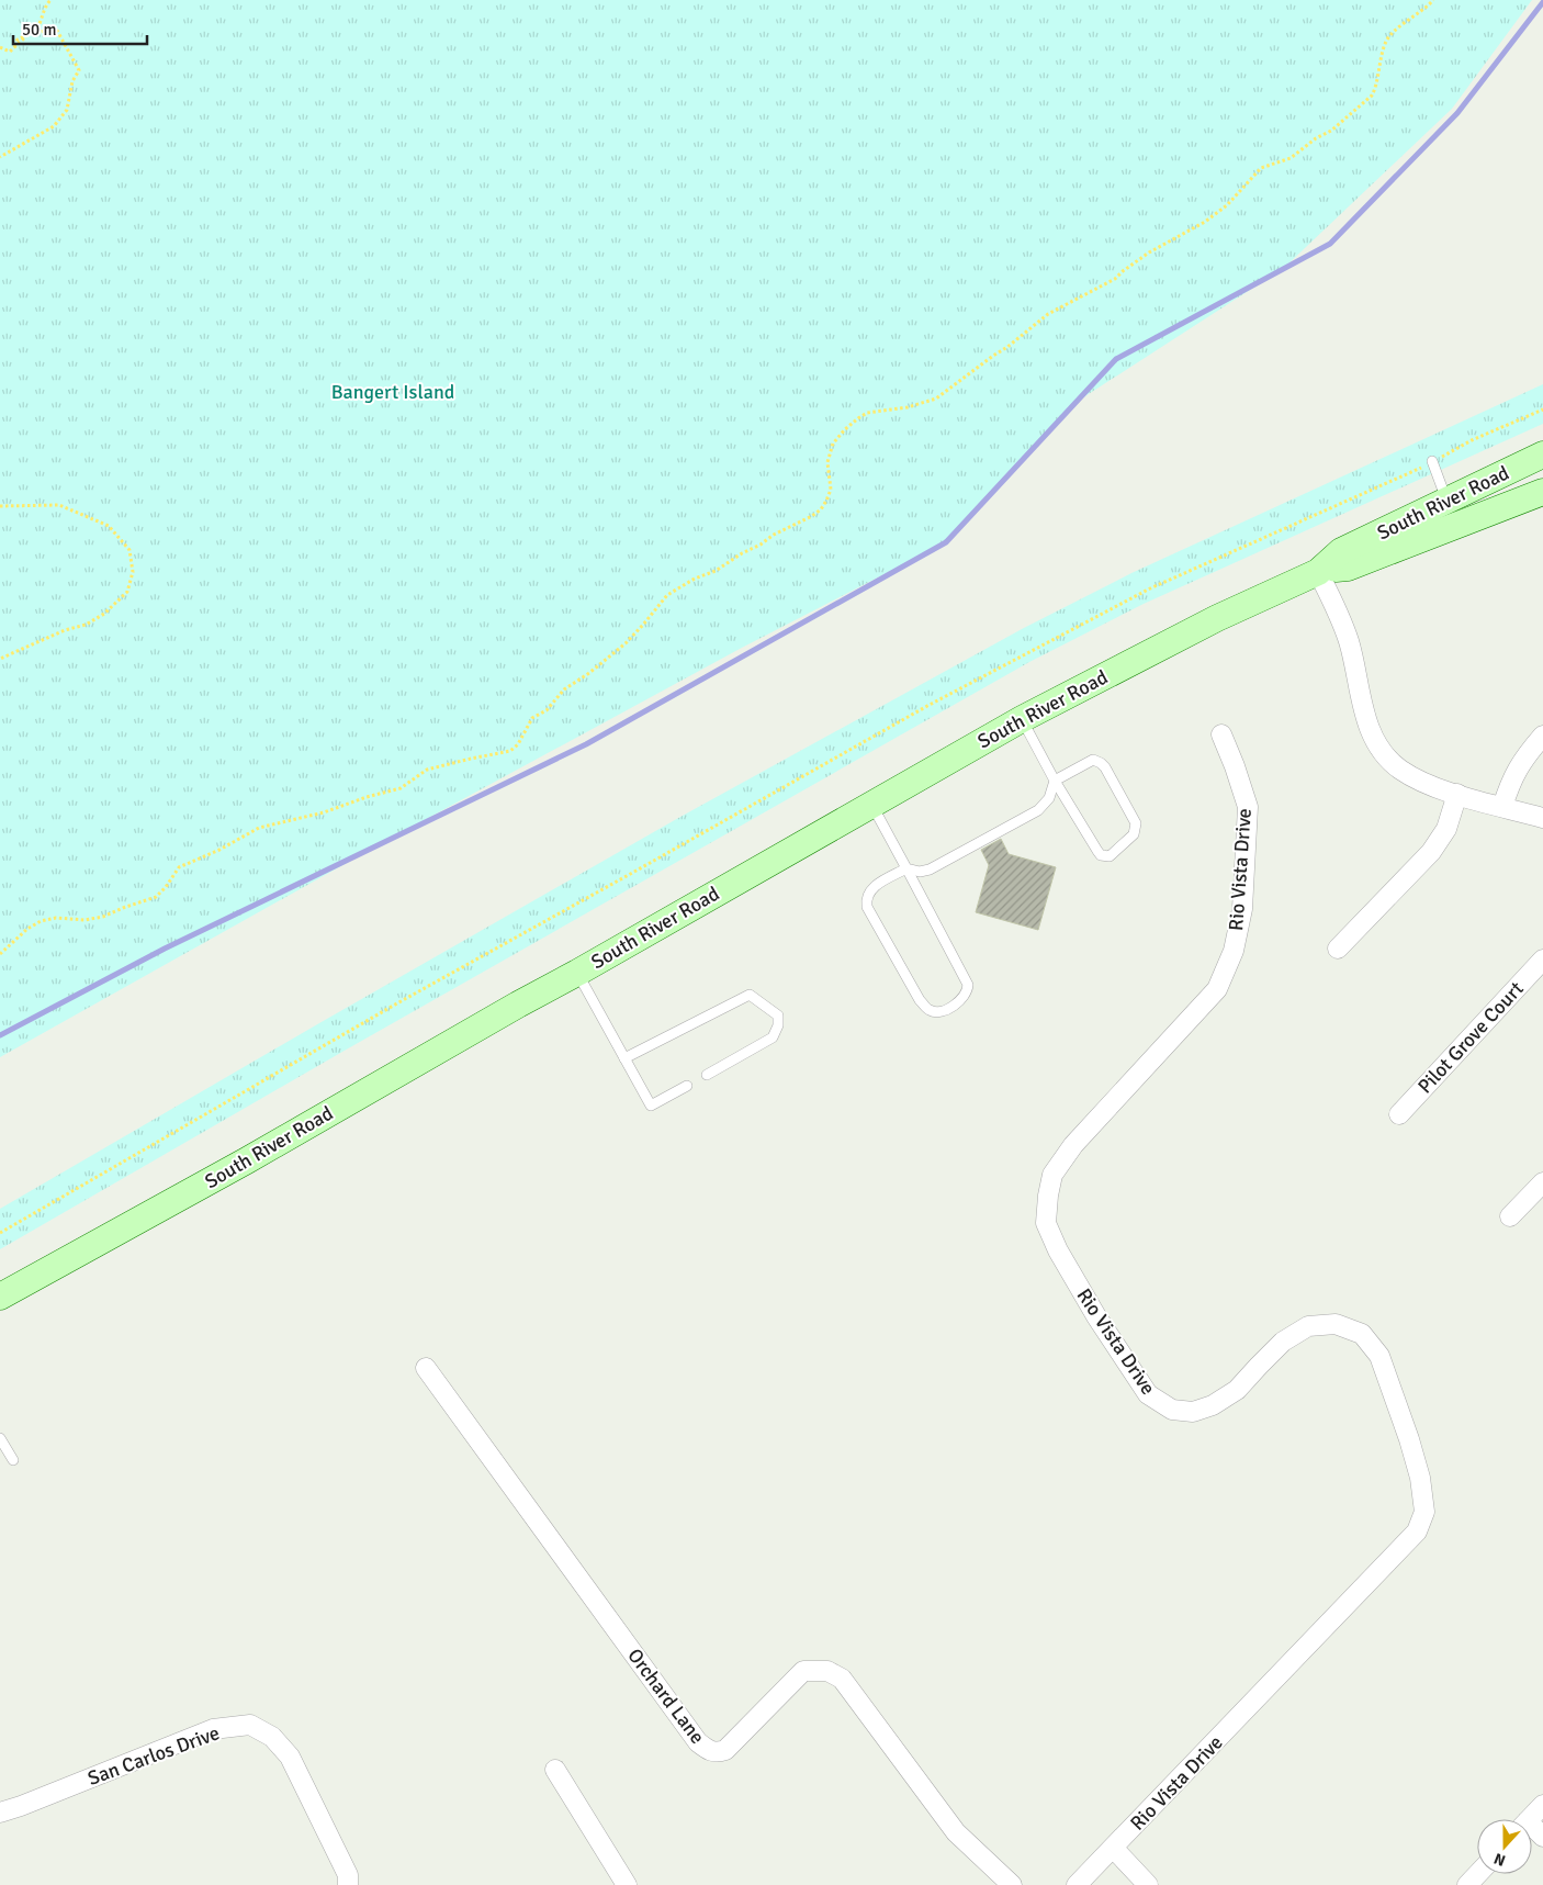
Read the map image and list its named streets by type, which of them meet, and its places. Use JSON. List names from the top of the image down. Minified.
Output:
{"streets":{"main road":["South River Road"],"street":["Rio Vista Drive","Pilot Grove Court","Orchard Lane","San Carlos Drive"]},"parks":["Bangert Island"],"scale_bar":"50 m","north":"bottom"}
